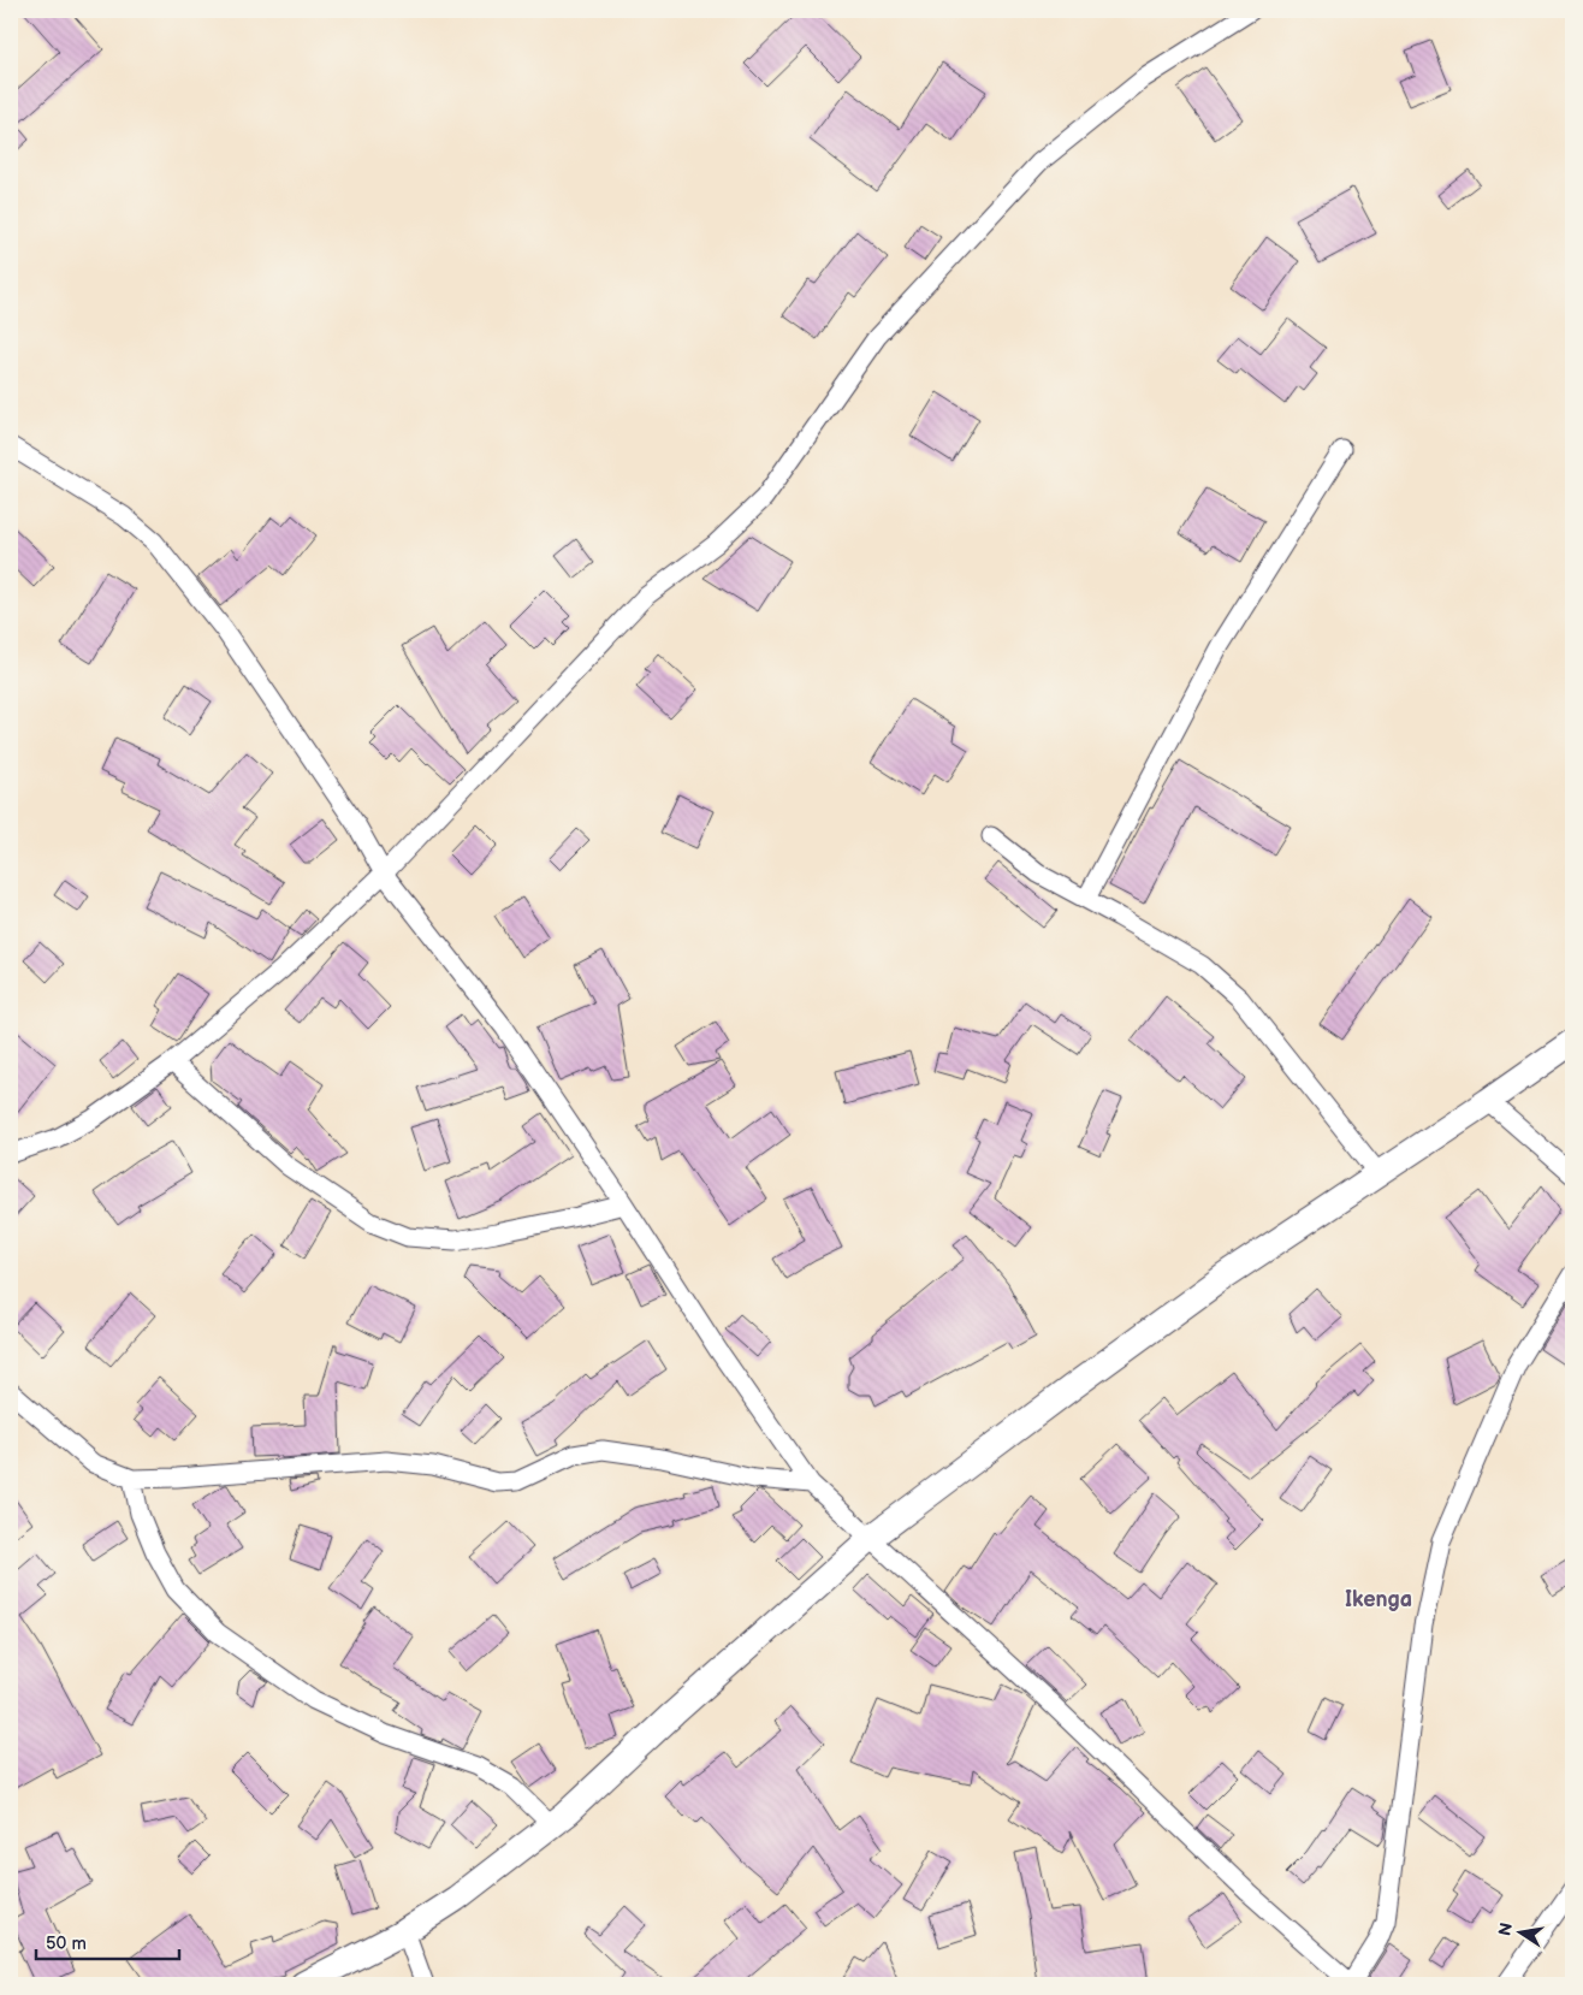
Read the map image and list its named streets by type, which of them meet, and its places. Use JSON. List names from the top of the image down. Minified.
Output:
{"districts":["Ikenga"],"scale_bar":"50 m","north":"left"}
